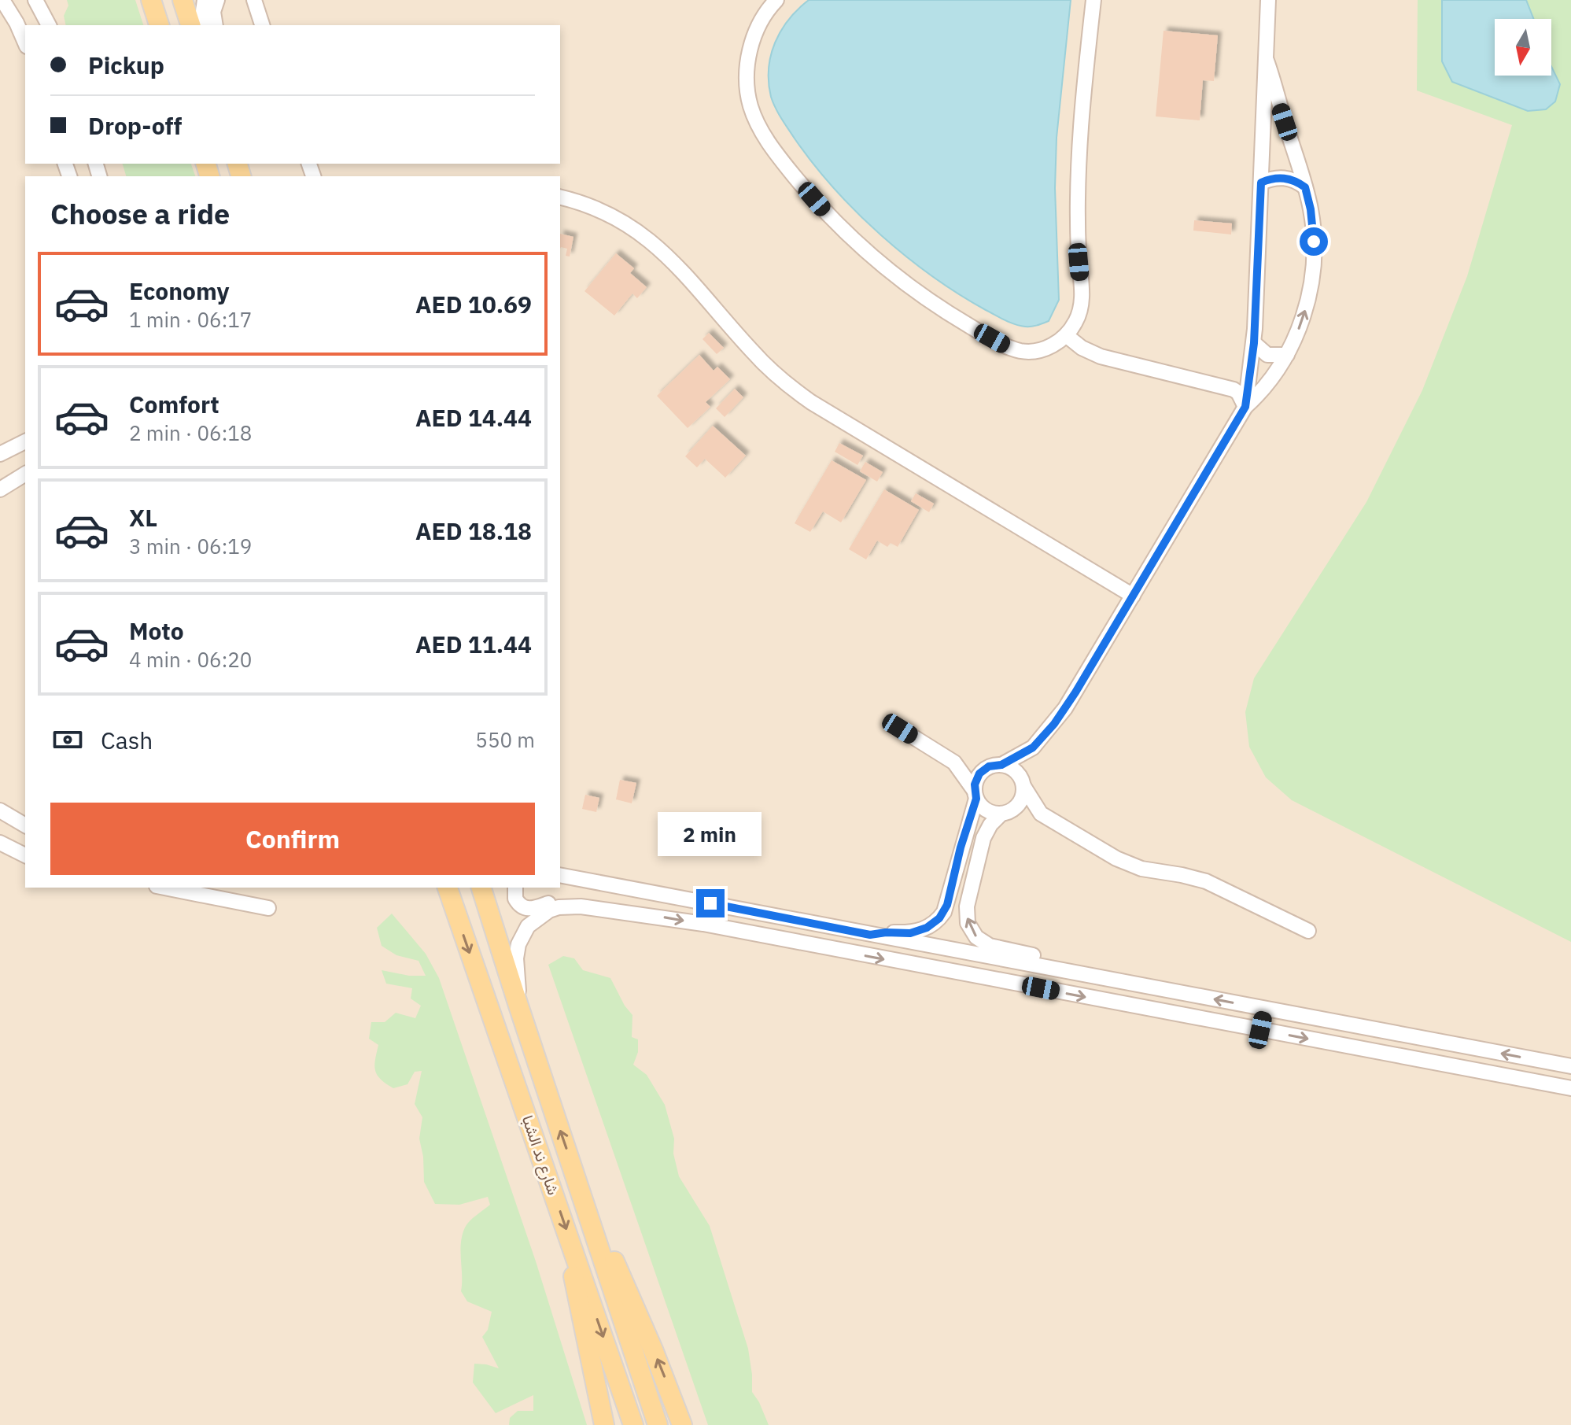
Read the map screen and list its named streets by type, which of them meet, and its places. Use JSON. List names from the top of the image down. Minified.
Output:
{"streets":{"main road":["شارع ند الشبا"]},"north":"bottom","page":{"banner":["Pickup","Drop-off"],"heading":"Choose a ride","list":[{"name":"Economy","note":"1 min · 06:17","value":"AED 10.69"},{"name":"Comfort","note":"2 min · 06:18","value":"AED 14.44"},{"name":"XL","note":"3 min · 06:19","value":"AED 18.18"},{"name":"Moto","note":"4 min · 06:20","value":"AED 11.44"}],"pay":["Cash","550 m"],"buttons":"Confirm","bubble":"2 min"}}
